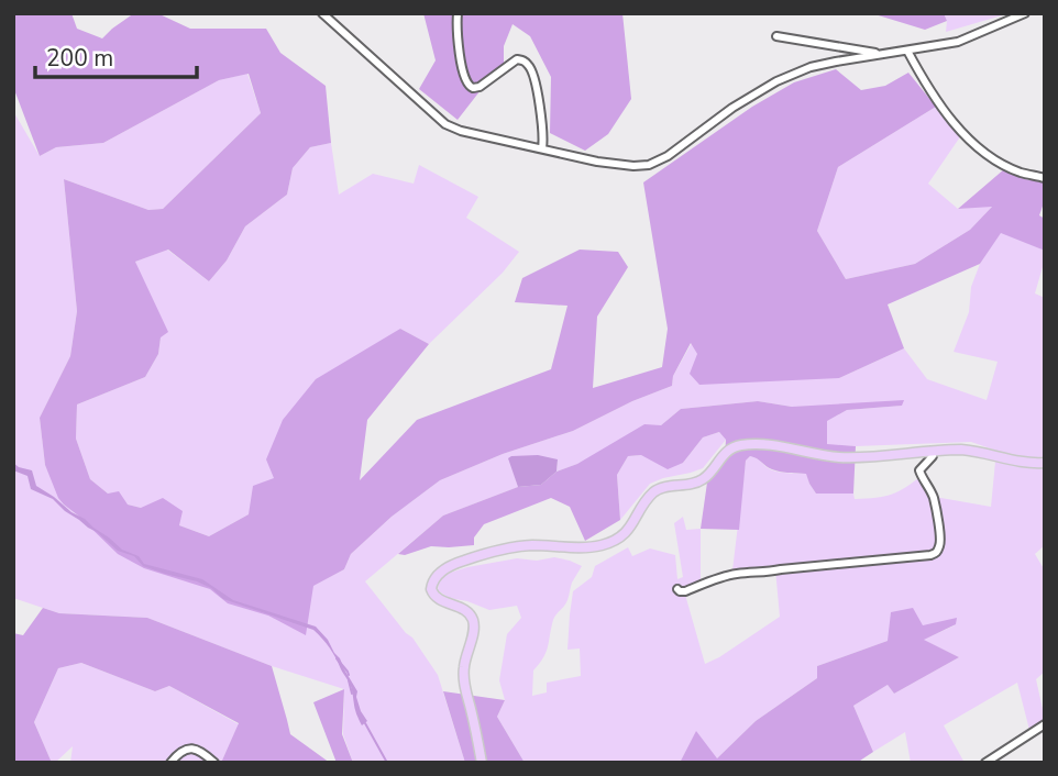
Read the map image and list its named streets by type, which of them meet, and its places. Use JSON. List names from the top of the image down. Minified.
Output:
{"scale_bar":"200 m"}
